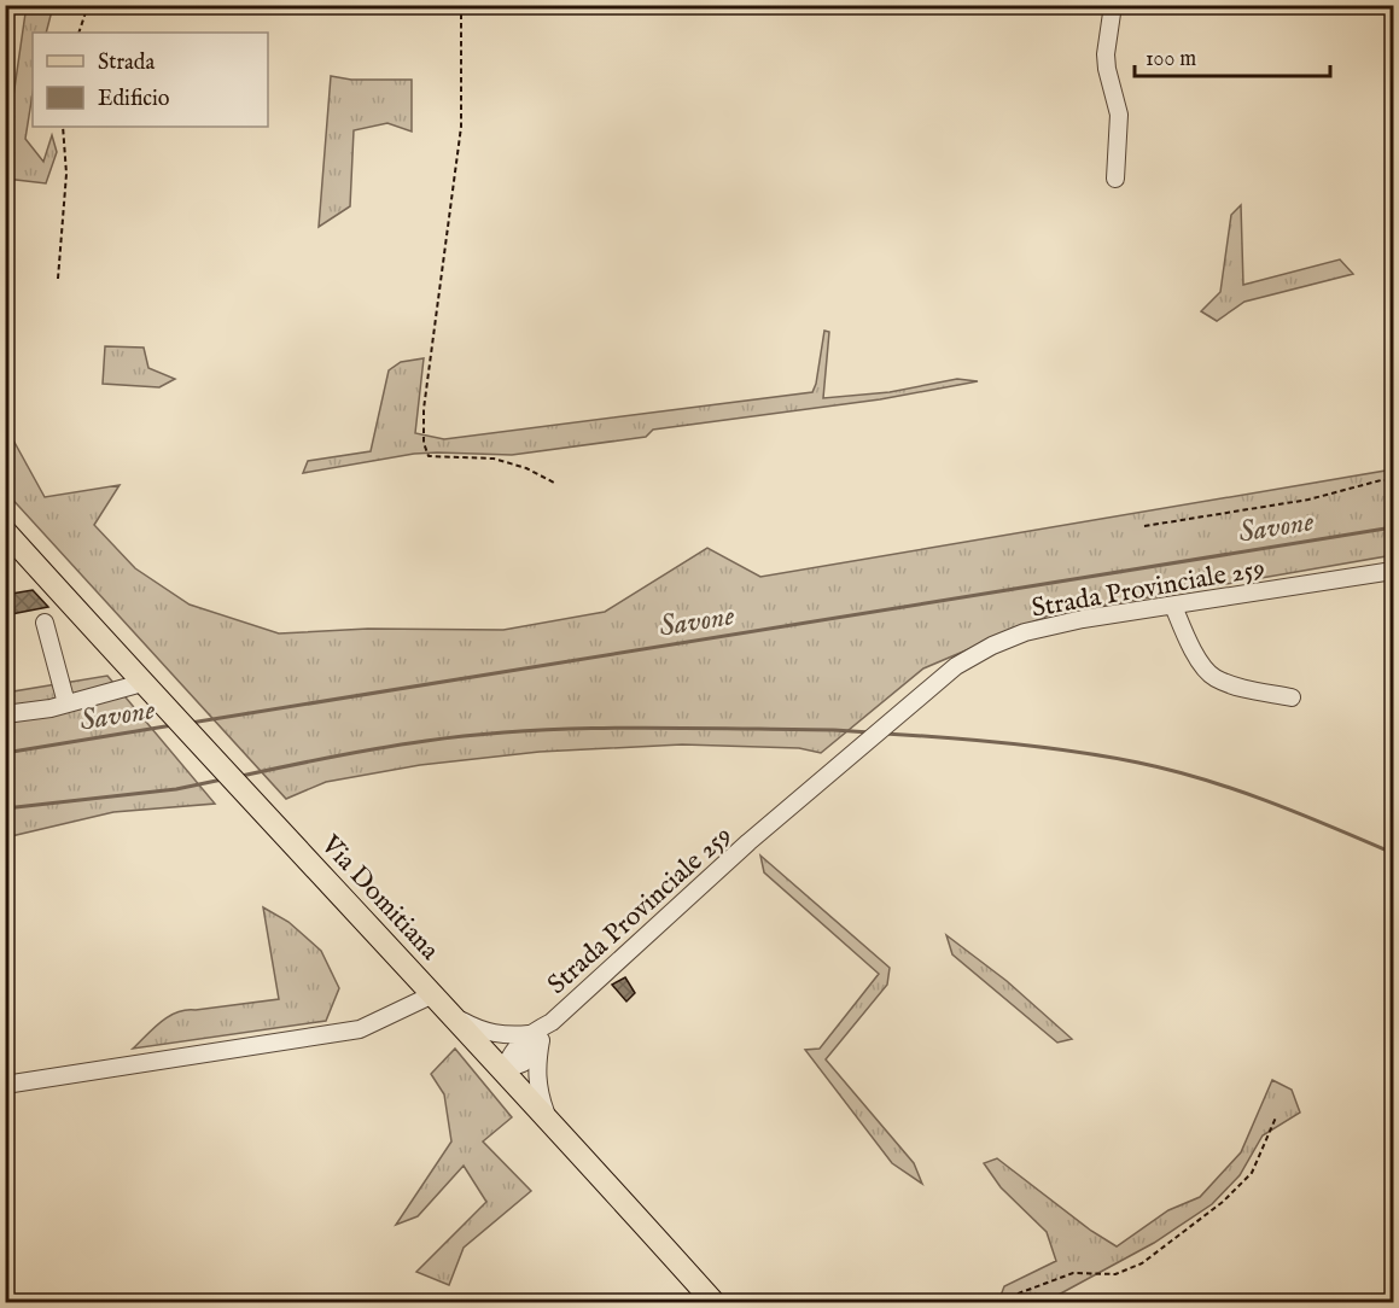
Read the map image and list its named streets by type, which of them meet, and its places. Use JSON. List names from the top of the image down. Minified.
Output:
{"streets":{"main road":["Via Domitiana"],"street":["Strada Provinciale 259"]},"crossings":[["Strada Provinciale 259","Via Domitiana"]],"water":["Savone"],"legend":["Strada","Edificio"],"scale_bar":"100 m"}
